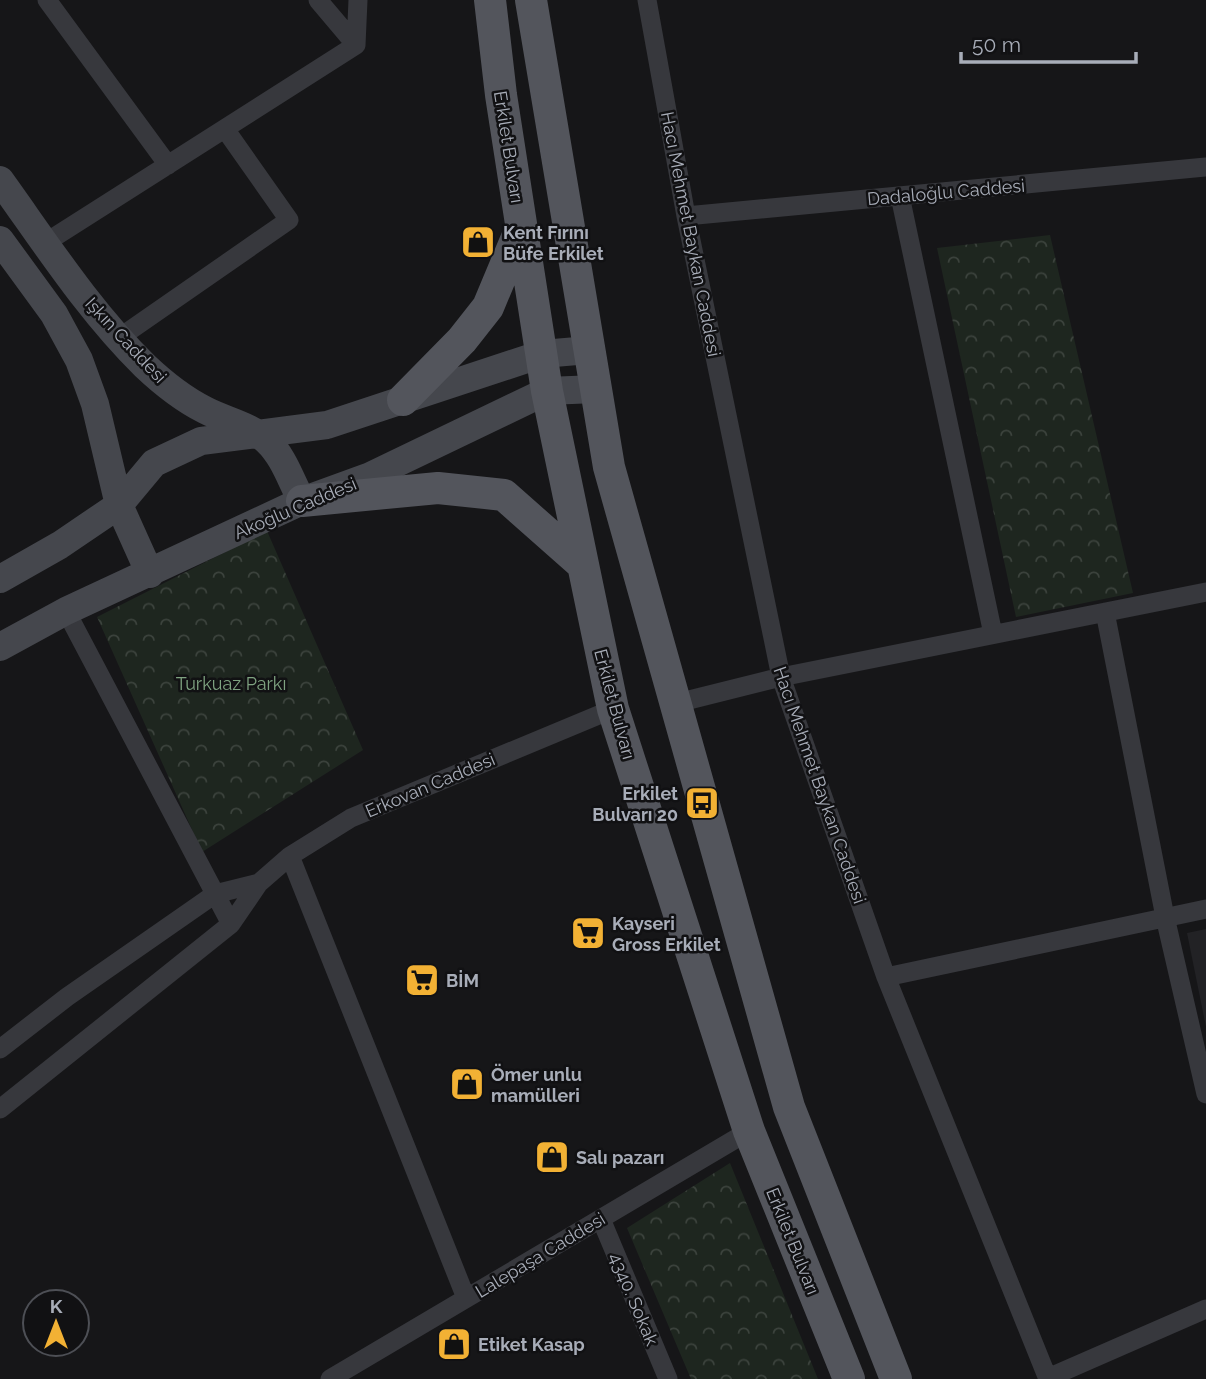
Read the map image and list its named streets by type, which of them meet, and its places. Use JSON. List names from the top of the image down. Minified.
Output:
{"streets":{"main road":["Erkilet Bulvarı"],"street":["Dadaloğlu Caddesi","Hacı Mehmet Baykan Caddesi","Işkın Caddesi","Akoğlu Caddesi","Erkovan Caddesi","Lalepaşa Caddesi","4340. Sokak"]},"crossings":[["Erkilet Bulvarı","Akoğlu Caddesi"],["Erkilet Bulvarı","Erkovan Caddesi"],["Erkilet Bulvarı","Lalepaşa Caddesi"],["Dadaloğlu Caddesi","Hacı Mehmet Baykan Caddesi"],["Işkın Caddesi","Akoğlu Caddesi"],["Lalepaşa Caddesi","4340. Sokak"]],"parks":["Turkuaz Parkı"],"places":{"shop":["Kent Fırını Büfe Erkilet","Ömer unlu mamülleri","Salı pazarı","Etiket Kasap"],"bus stop":["Erkilet Bulvarı 20"],"supermarket":["Kayseri Gross Erkilet","BİM"]},"scale_bar":"50 m","north":"top"}
